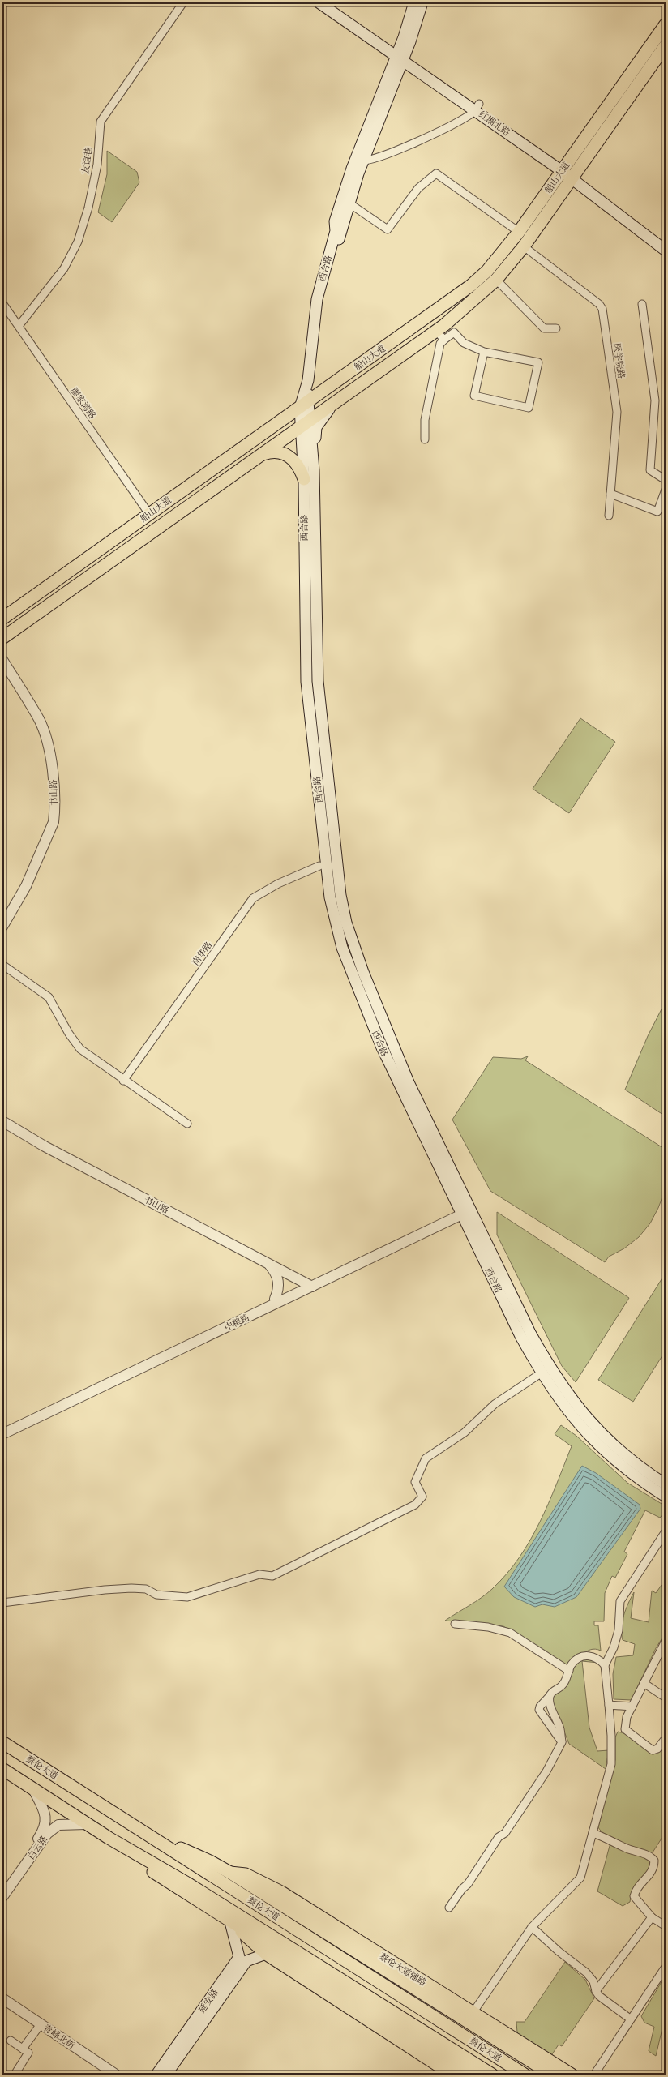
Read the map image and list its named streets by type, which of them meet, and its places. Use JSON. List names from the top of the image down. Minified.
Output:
{"streets":{"main road":["红湘北路","船山大道","西合路","蔡伦大道","蔡伦大道辅路","延安路"],"street":["友谊巷","医学院路","廖家湾路","书山路","南华路","中粮路","白云路","青峰北街"]},"crossings":[["红湘北路","船山大道"],["红湘北路","西合路"],["友谊巷","廖家湾路"],["船山大道","西合路"],["船山大道","医学院路"],["船山大道","廖家湾路"],["西合路","中粮路"],["书山路","中粮路"],["蔡伦大道","白云路"]]}
